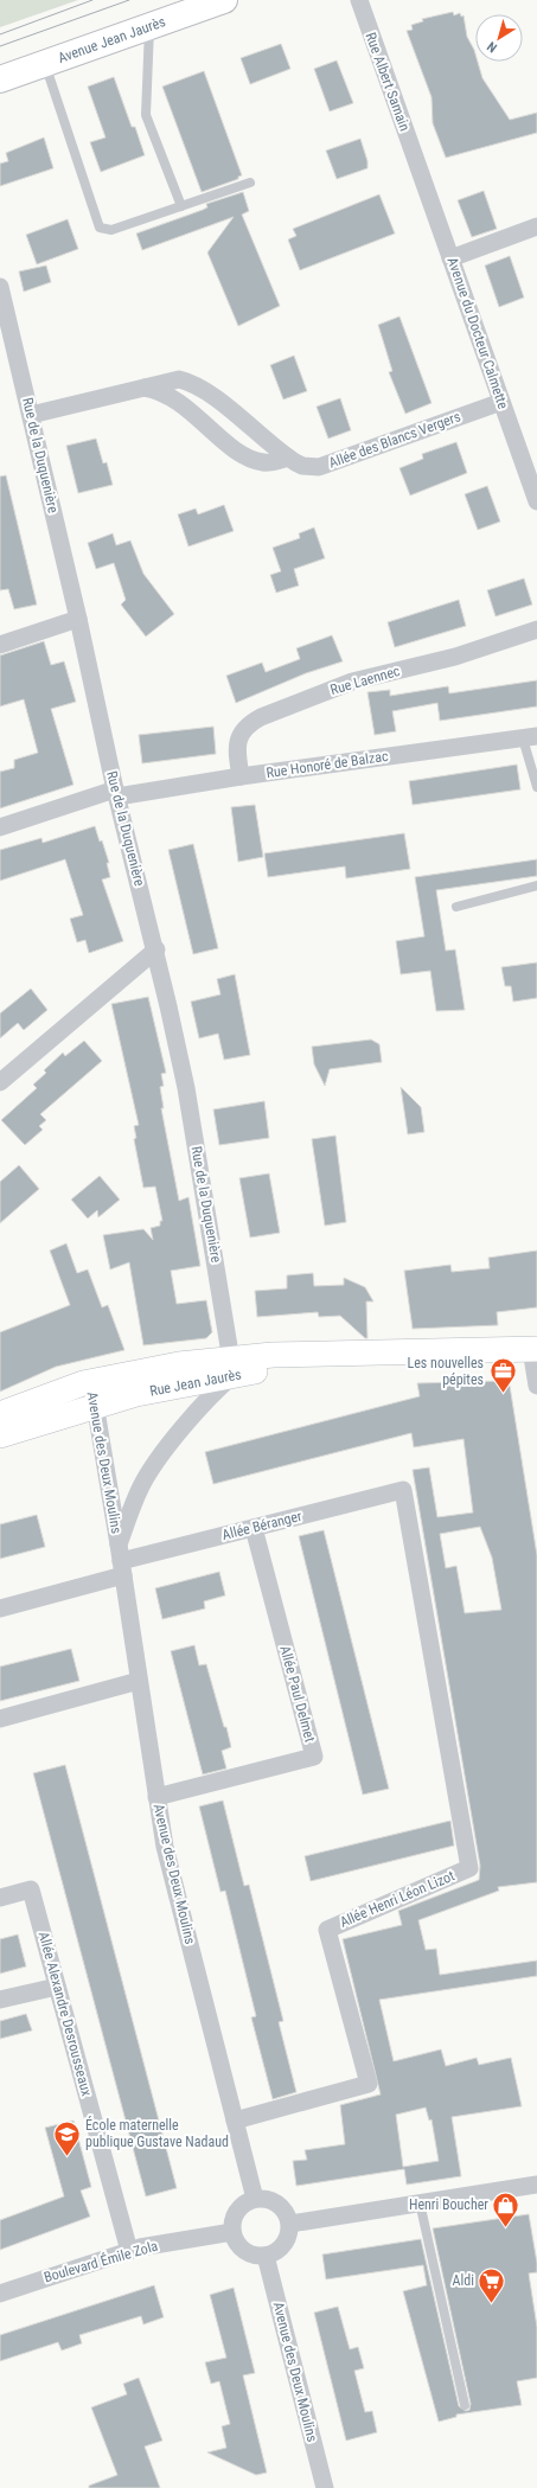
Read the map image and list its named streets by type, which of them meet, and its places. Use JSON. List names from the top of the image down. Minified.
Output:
{"streets":{"main road":["Avenue Jean Jaurès","Rue Jean Jaurès"],"street":["Rue Albert Samain","Avenue du Docteur Calmette","Allée des Blancs Vergers","Rue de la Duquenière","Rue Laennec","Rue Honoré de Balzac","Avenue des Deux Moulins","Allée Béranger","Allée Paul Delmet","Allée Henri Léon Lizot","Allée Alexandre Desrousseaux","Boulevard Émile Zola"]},"crossings":[["Rue Albert Samain","Avenue du Docteur Calmette"],["Avenue du Docteur Calmette","Allée des Blancs Vergers"],["Allée des Blancs Vergers","Rue de la Duquenière"],["Rue de la Duquenière","Rue Honoré de Balzac"],["Rue de la Duquenière","Rue Jean Jaurès"],["Rue de la Duquenière","Avenue des Deux Moulins"],["Rue Laennec","Rue Honoré de Balzac"],["Rue Jean Jaurès","Avenue des Deux Moulins"],["Avenue des Deux Moulins","Allée Béranger"],["Avenue des Deux Moulins","Allée Paul Delmet"],["Avenue des Deux Moulins","Allée Henri Léon Lizot"],["Avenue des Deux Moulins","Boulevard Émile Zola"],["Allée Béranger","Allée Paul Delmet"],["Allée Béranger","Allée Henri Léon Lizot"],["Allée Alexandre Desrousseaux","Boulevard Émile Zola"]],"places":{"office":["Les nouvelles pépites"],"school or university":["École maternelle publique Gustave Nadaud"],"shop":["Henri Boucher"],"supermarket":["Aldi"]},"north":"bottom left"}
